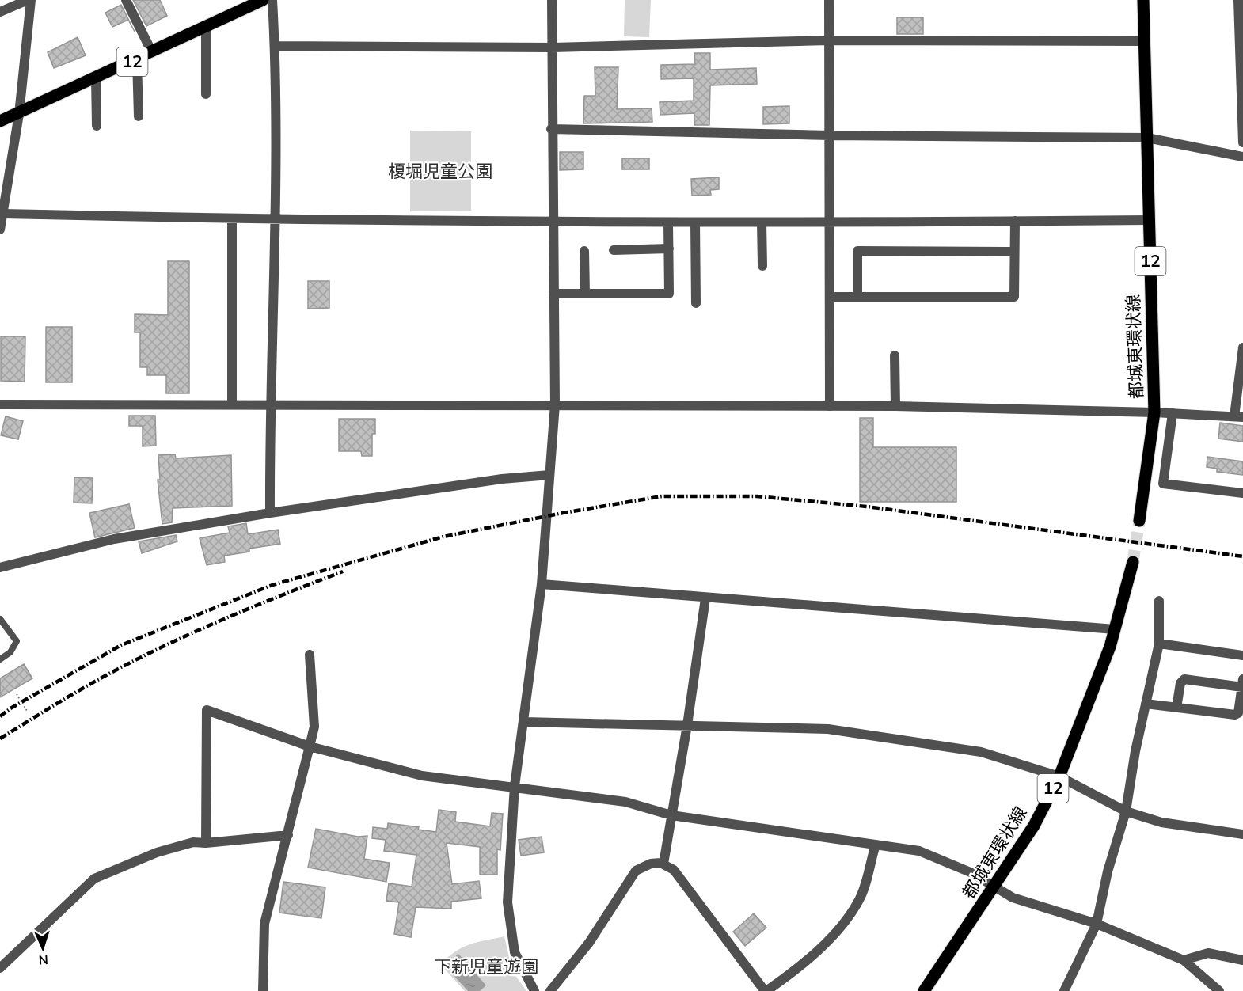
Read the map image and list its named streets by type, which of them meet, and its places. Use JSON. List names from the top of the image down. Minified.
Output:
{"streets":{"main road":["12","都城東環状線"]},"parks":["榎堀児童公園","下新児童遊園"],"north":"bottom"}
